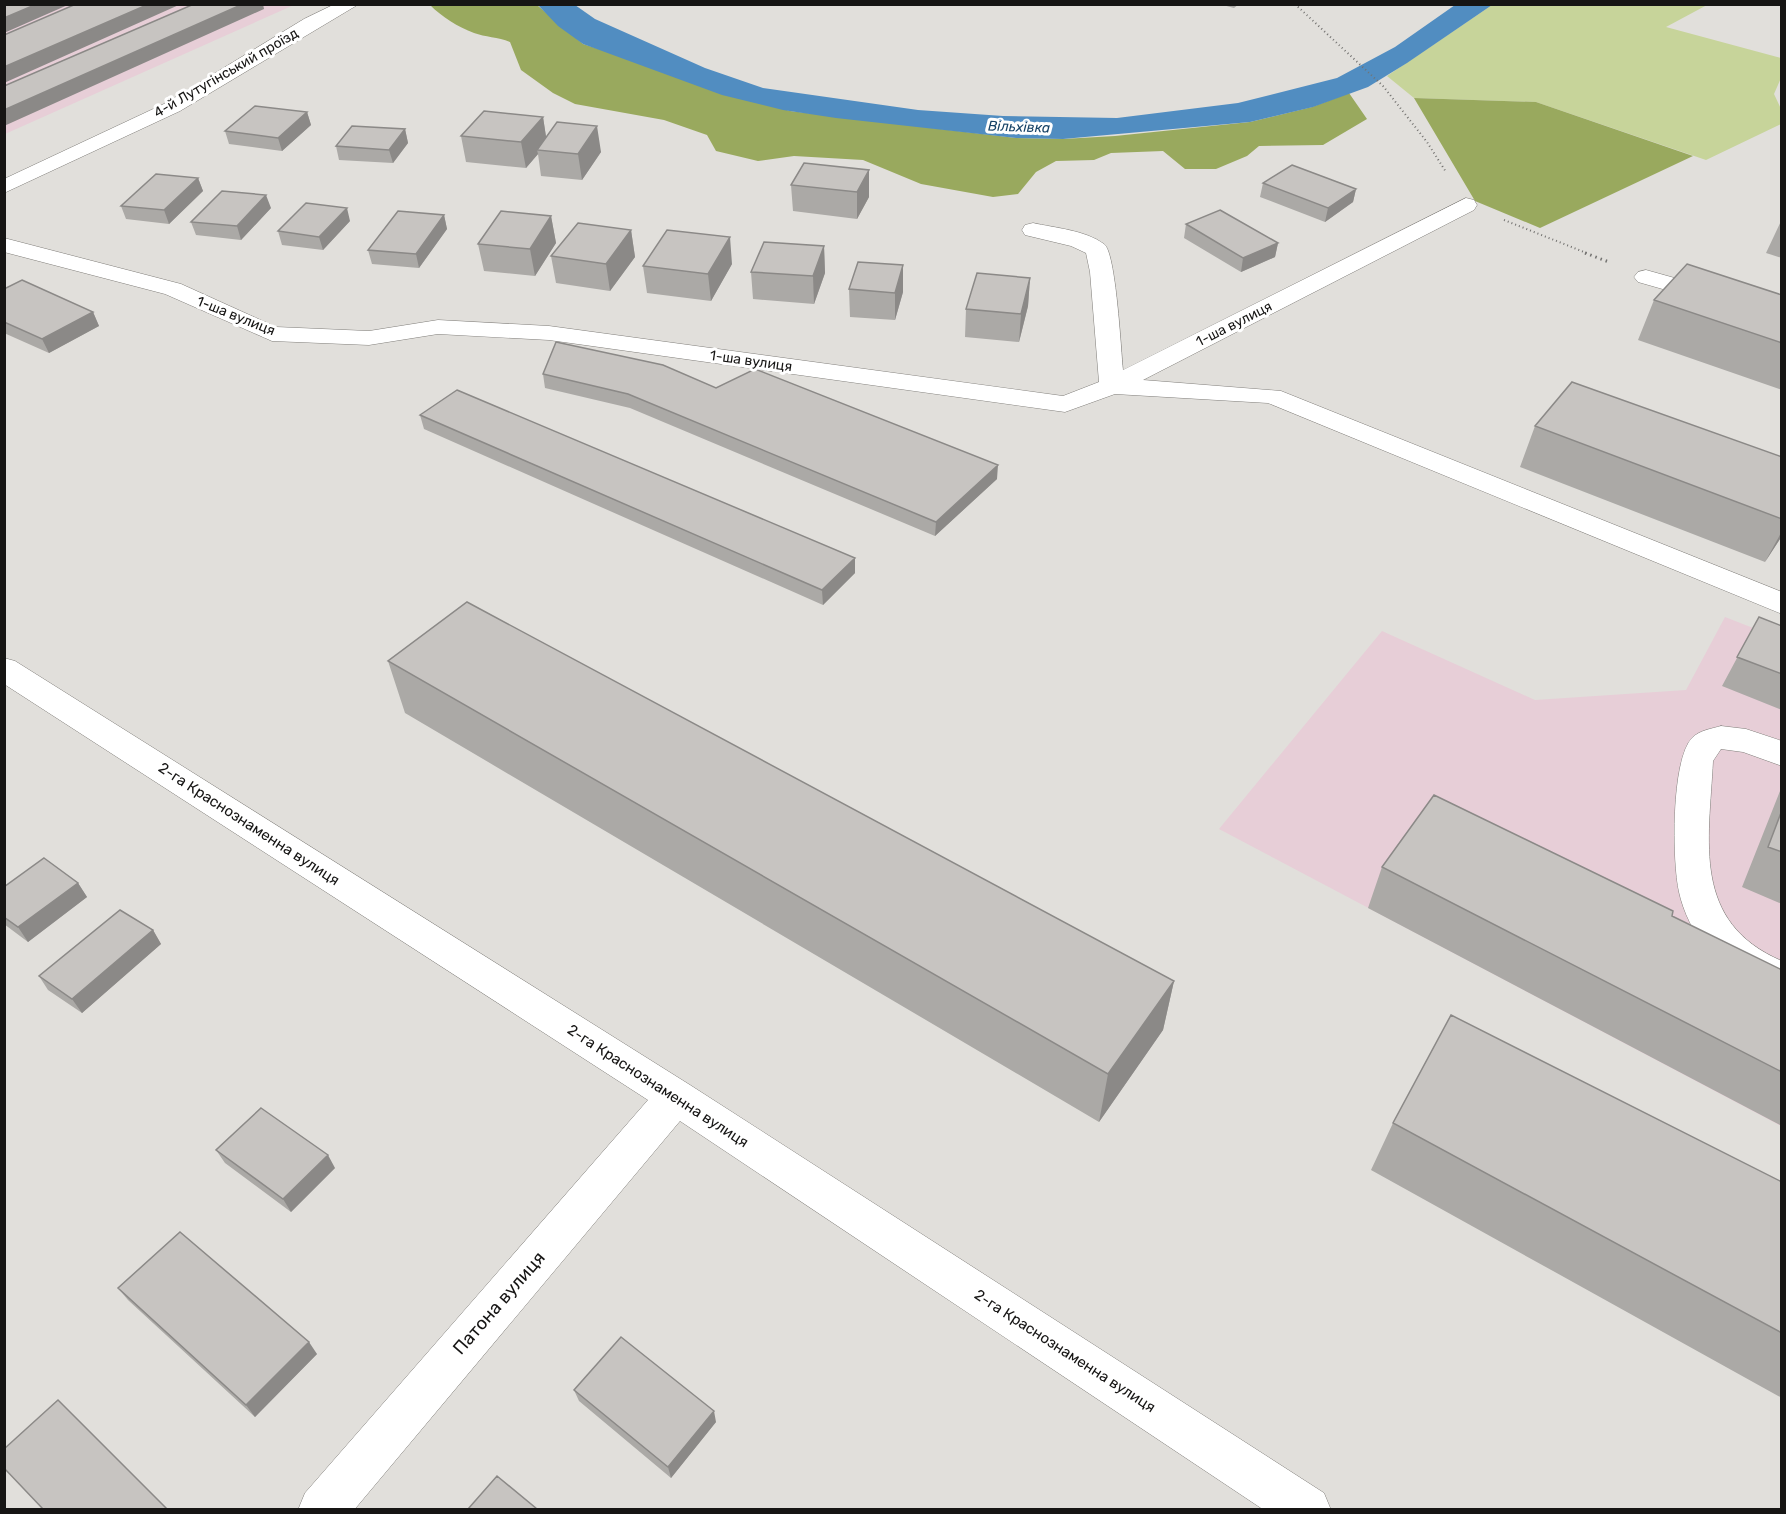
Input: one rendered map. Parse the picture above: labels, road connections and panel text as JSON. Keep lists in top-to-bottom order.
{
  "streets": {
    "street": [
      "4-й Лутугінський проїзд",
      "1-ша вулиця",
      "2-га Краснознаменна вулиця",
      "Патона вулиця"
    ]
  },
  "crossings": [
    ["2-га Краснознаменна вулиця", "Патона вулиця"]
  ],
  "water": ["Вільхівка"]
}
